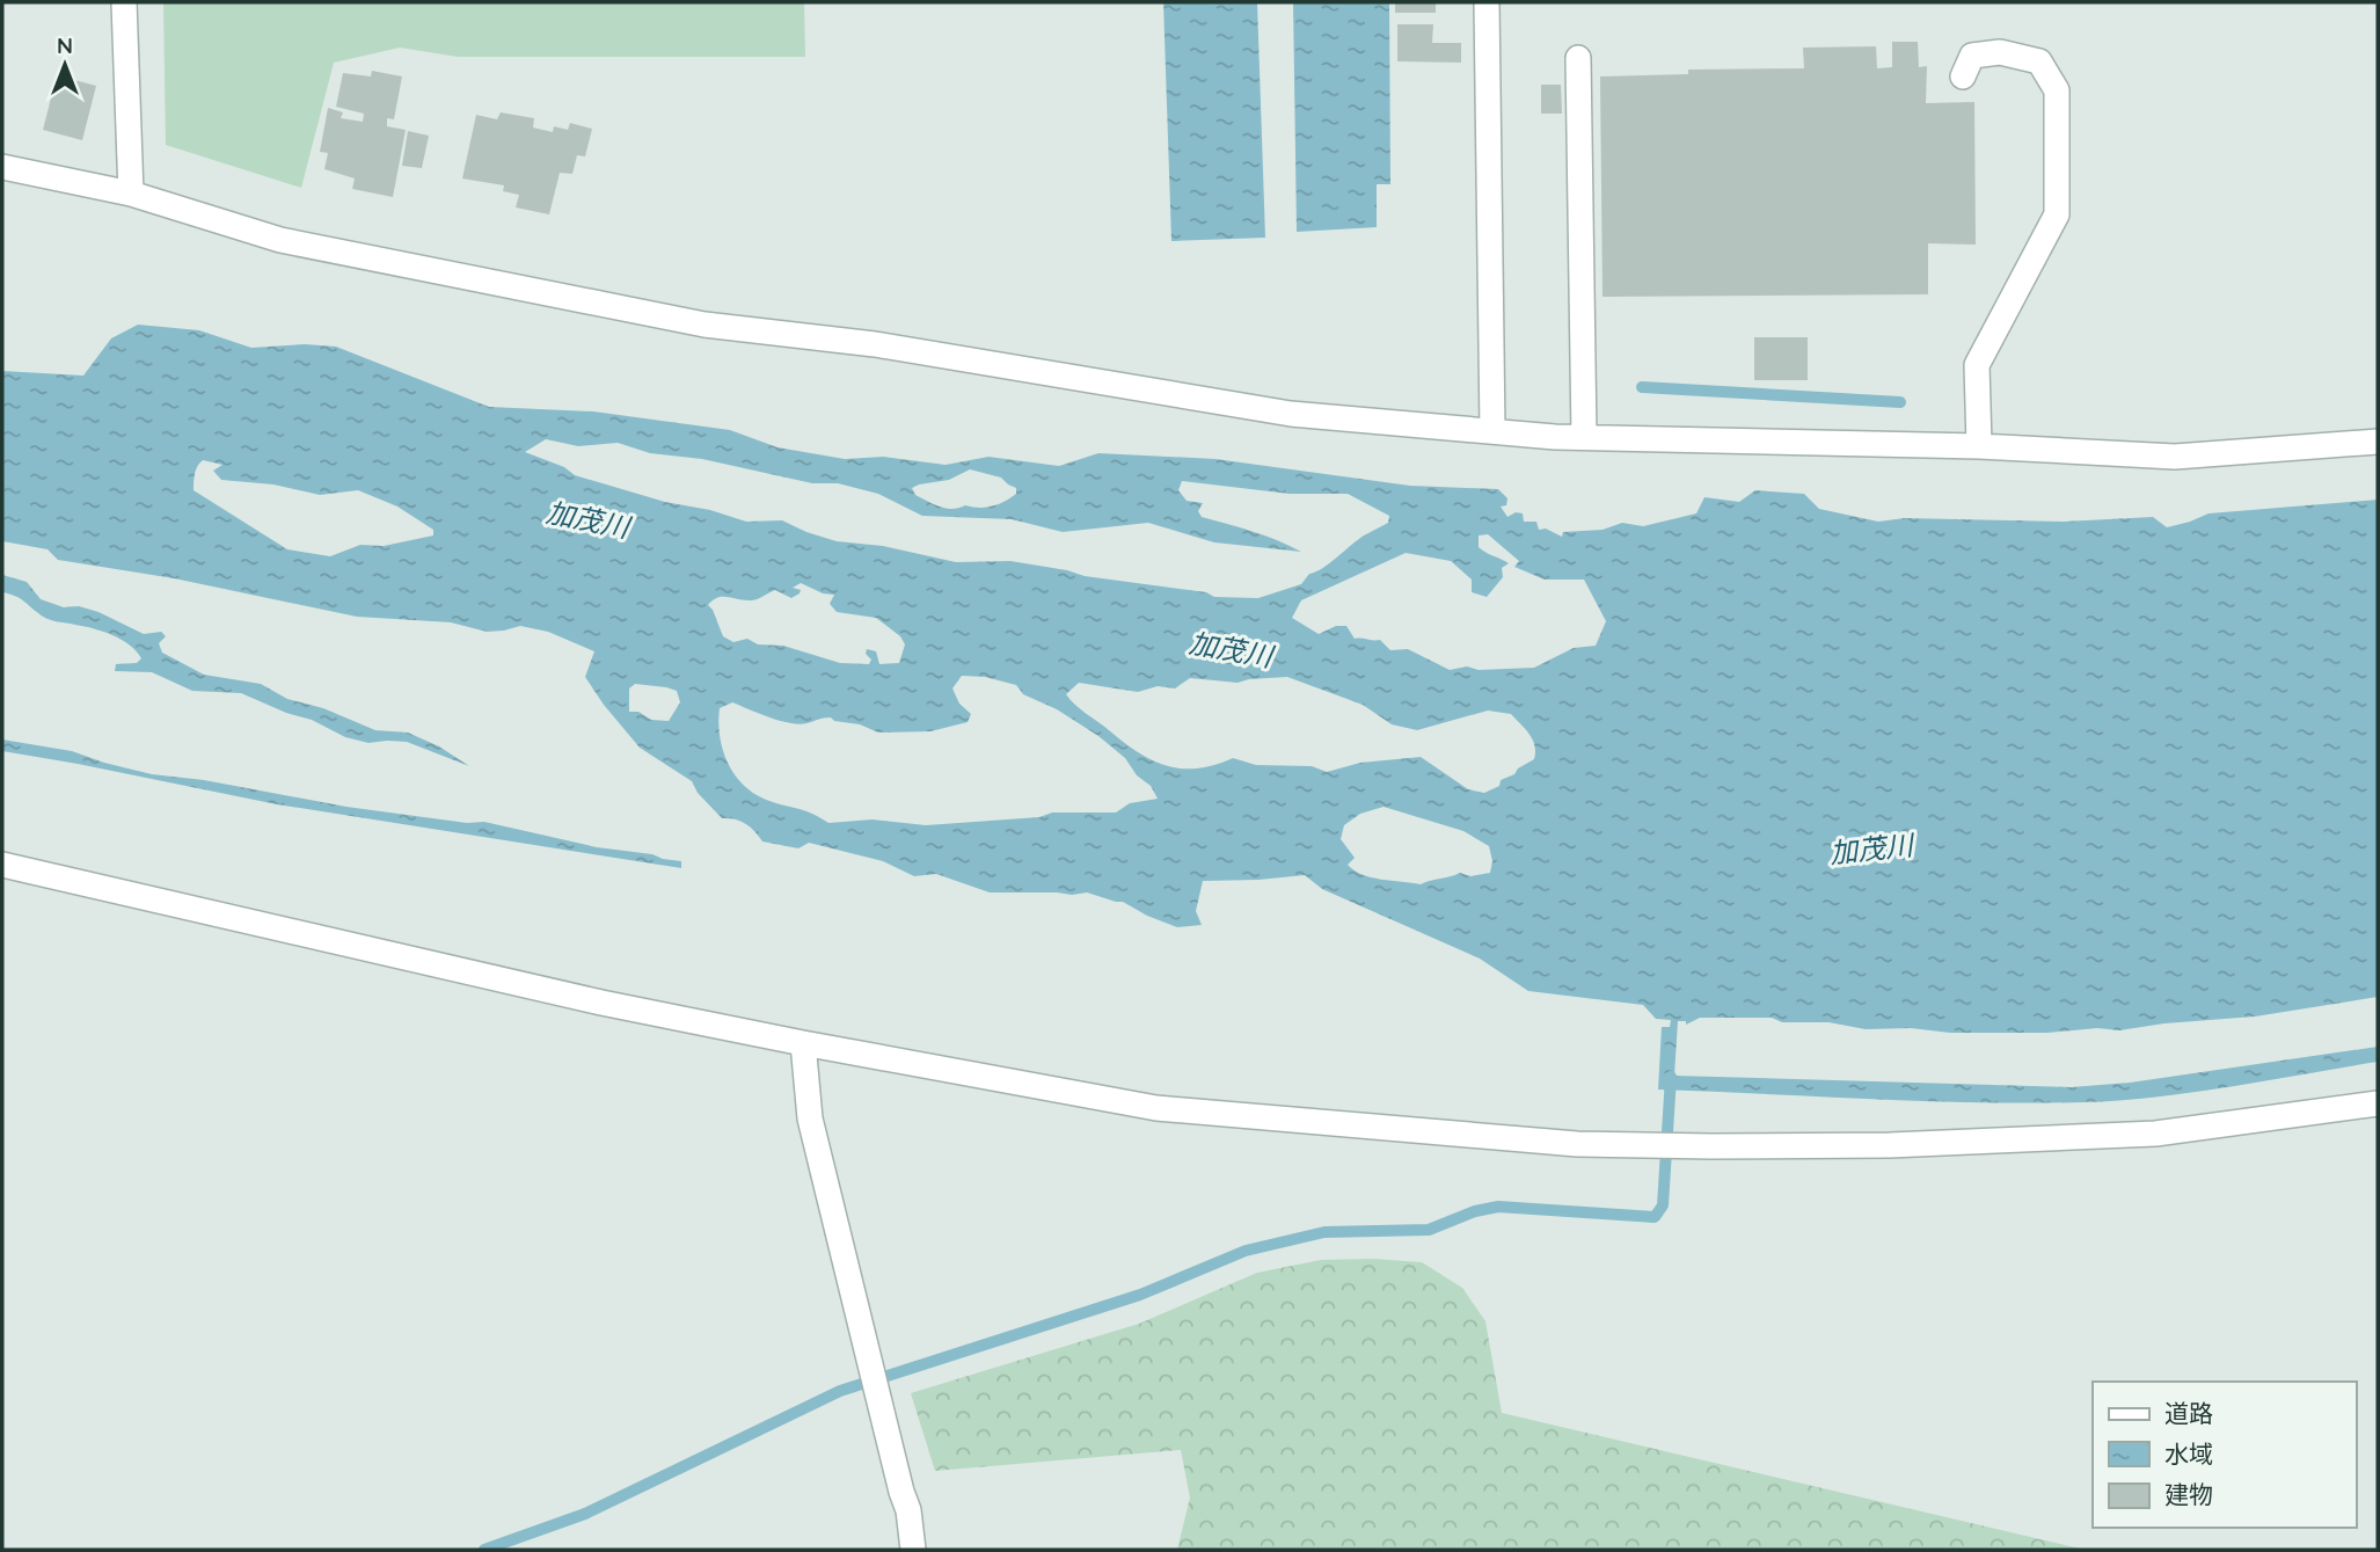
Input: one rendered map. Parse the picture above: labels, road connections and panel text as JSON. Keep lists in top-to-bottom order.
{
  "water": ["加茂川"],
  "legend": ["道路", "水域", "建物"],
  "north": "top"
}
